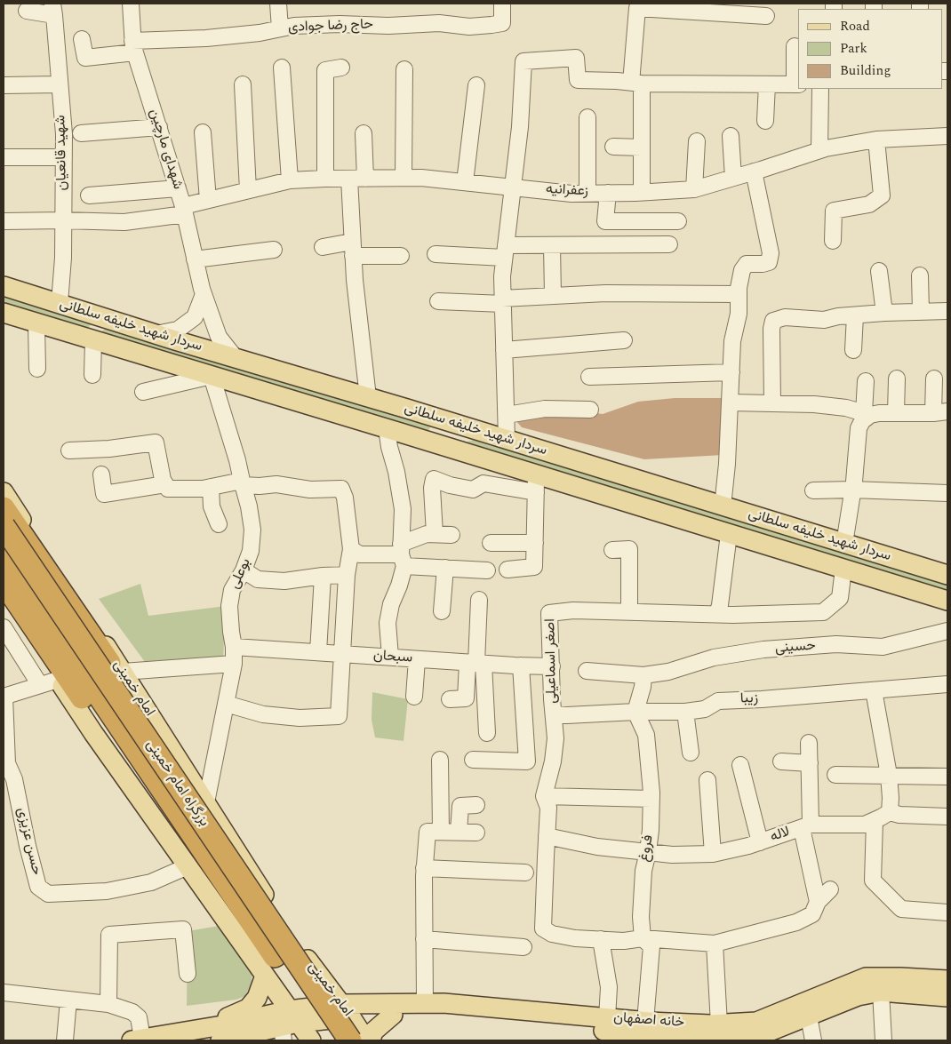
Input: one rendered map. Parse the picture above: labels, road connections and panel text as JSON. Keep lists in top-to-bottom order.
{
  "streets": {
    "highway": ["بزرگراه امام خمینی"],
    "main road": ["سردار شهید خلیفه سلطانی", "امام خمینی", "خانه اصفهان"],
    "street": [
      "حاج رضا جوادی",
      "شهدای مارچین",
      "شهید قانعیان",
      "زعفرانیه",
      "بوعلی",
      "حسینی",
      "سبحان",
      "اصغر اسماعیلی",
      "زیبا",
      "لاله",
      "حسن عزیزی",
      "فروغ"
    ]
  },
  "crossings": [
    ["حاج رضا جوادی", "شهدای مارچین"],
    ["شهدای مارچین", "زعفرانیه"],
    ["شهدای مارچین", "سردار شهید خلیفه سلطانی"],
    ["شهید قانعیان", "زعفرانیه"],
    ["شهید قانعیان", "سردار شهید خلیفه سلطانی"],
    ["سردار شهید خلیفه سلطانی", "بوعلی"],
    ["سردار شهید خلیفه سلطانی", "اصغر اسماعیلی"],
    ["بوعلی", "سبحان"],
    ["بوعلی", "امام خمینی"],
    ["سبحان", "اصغر اسماعیلی"],
    ["اصغر اسماعیلی", "زیبا"],
    ["اصغر اسماعیلی", "لاله"],
    ["اصغر اسماعیلی", "فروغ"],
    ["امام خمینی", "خانه اصفهان"],
    ["زیبا", "فروغ"],
    ["لاله", "فروغ"],
    ["فروغ", "خانه اصفهان"]
  ],
  "legend": ["Road", "Park", "Building"]
}
